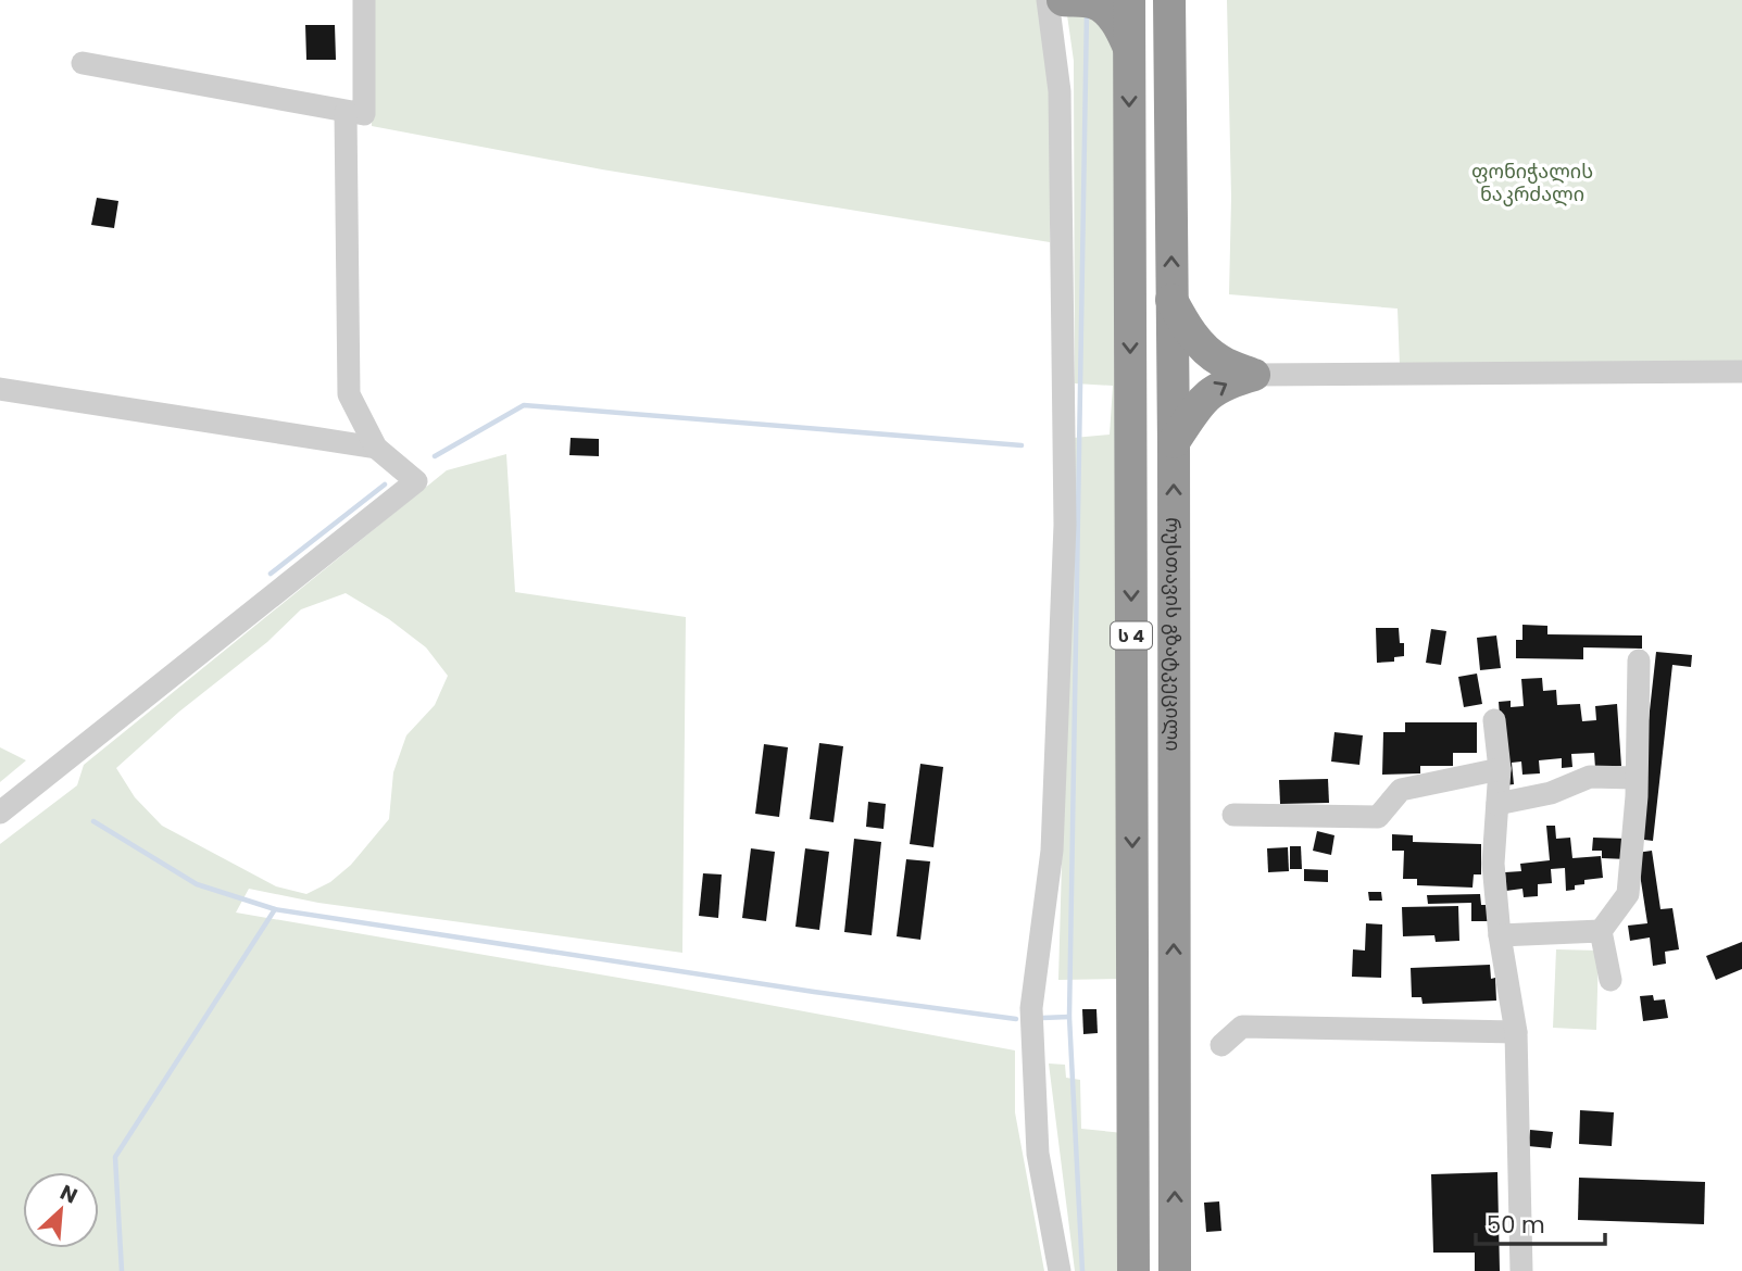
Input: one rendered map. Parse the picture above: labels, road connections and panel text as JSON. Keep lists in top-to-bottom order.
{
  "streets": {
    "highway": ["ს 4", "რუსთავის გზატკეცილი"]
  },
  "parks": ["ფონიჭალის ნაკრძალი"],
  "scale_bar": "50 m",
  "north": "top right"
}
